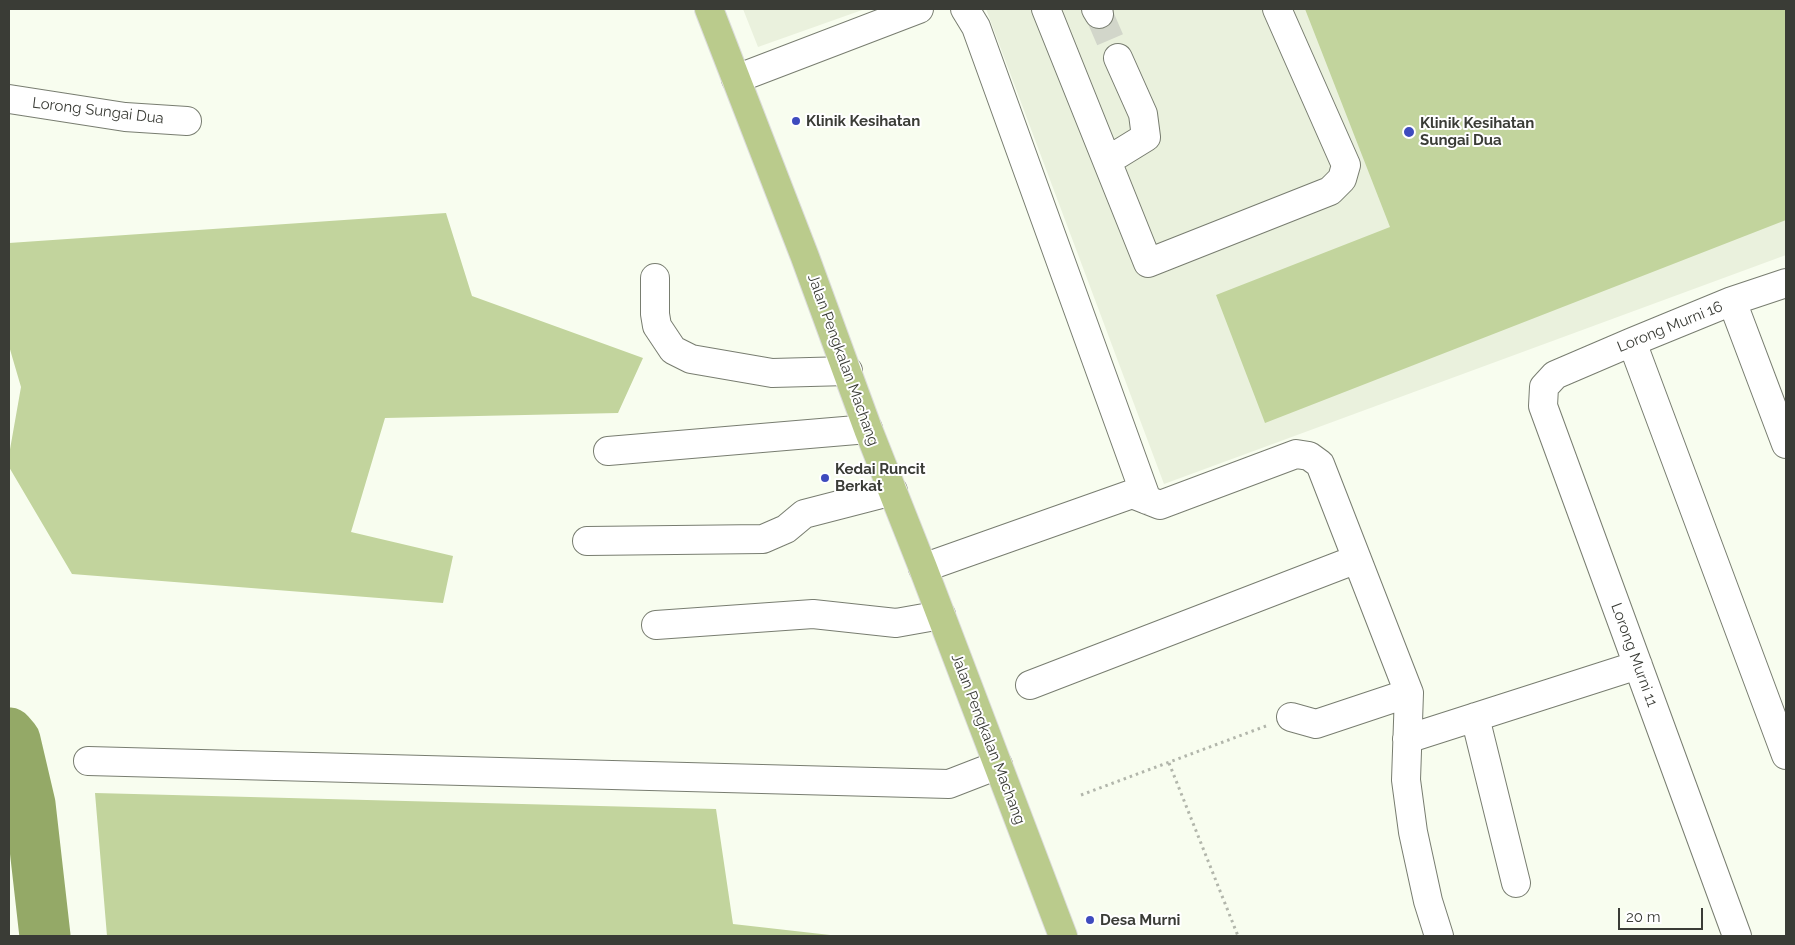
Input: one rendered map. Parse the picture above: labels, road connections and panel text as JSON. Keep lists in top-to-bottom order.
{
  "streets": {
    "main road": ["Jalan Pengkalan Machang"],
    "street": ["Lorong Sungai Dua", "Lorong Murni 16", "Lorong Murni 11"]
  },
  "crossings": [
    ["Lorong Murni 16", "Lorong Murni 11"]
  ],
  "places": [
    "Klinik Kesihatan",
    "Klinik Kesihatan Sungai Dua",
    "Kedai Runcit Berkat",
    "Desa Murni"
  ],
  "scale_bar": "20 m"
}
